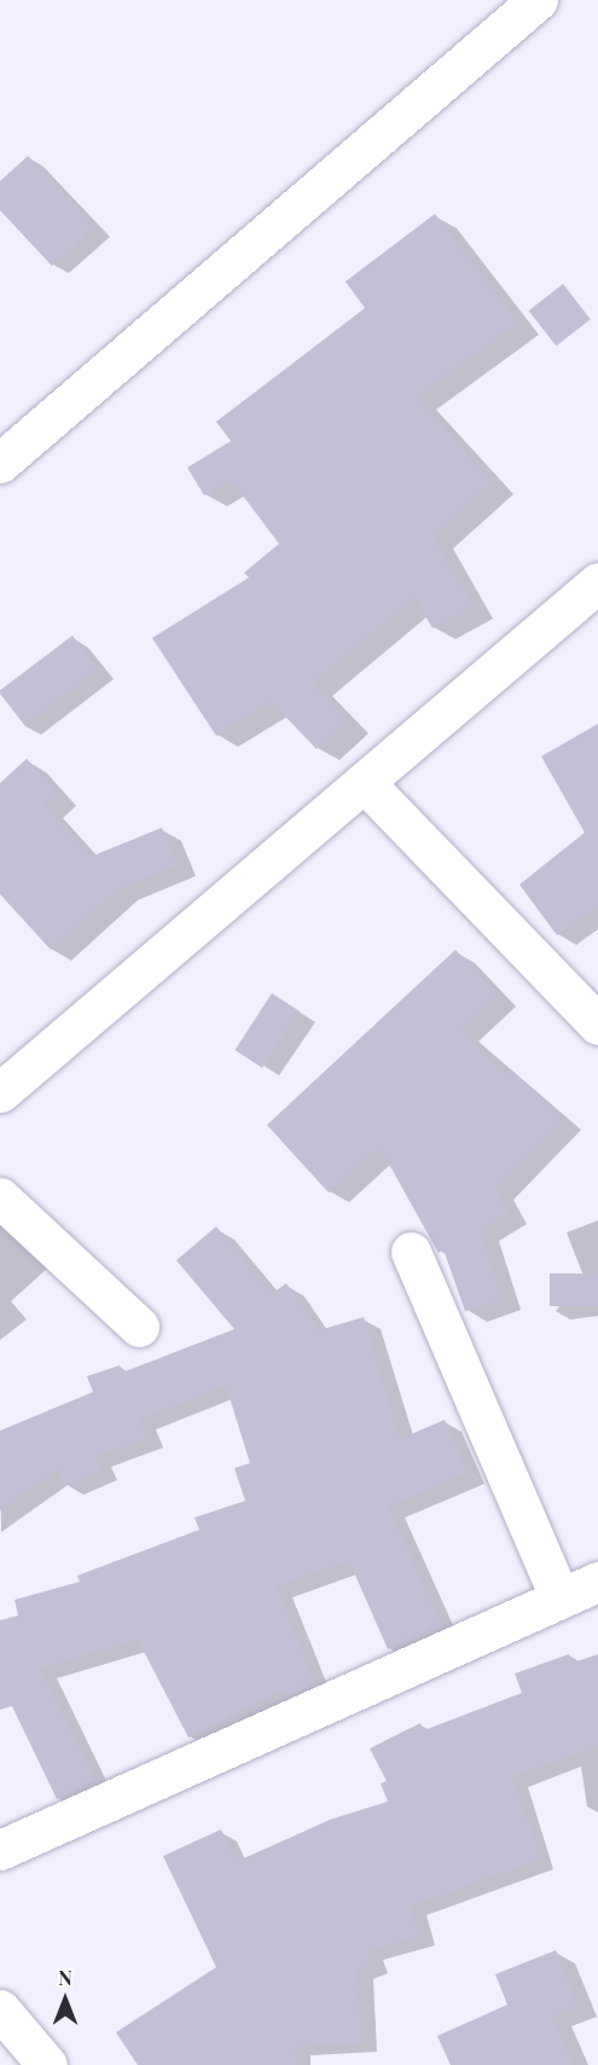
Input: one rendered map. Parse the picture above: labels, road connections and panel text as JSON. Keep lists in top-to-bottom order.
{
  "north": "top"
}
